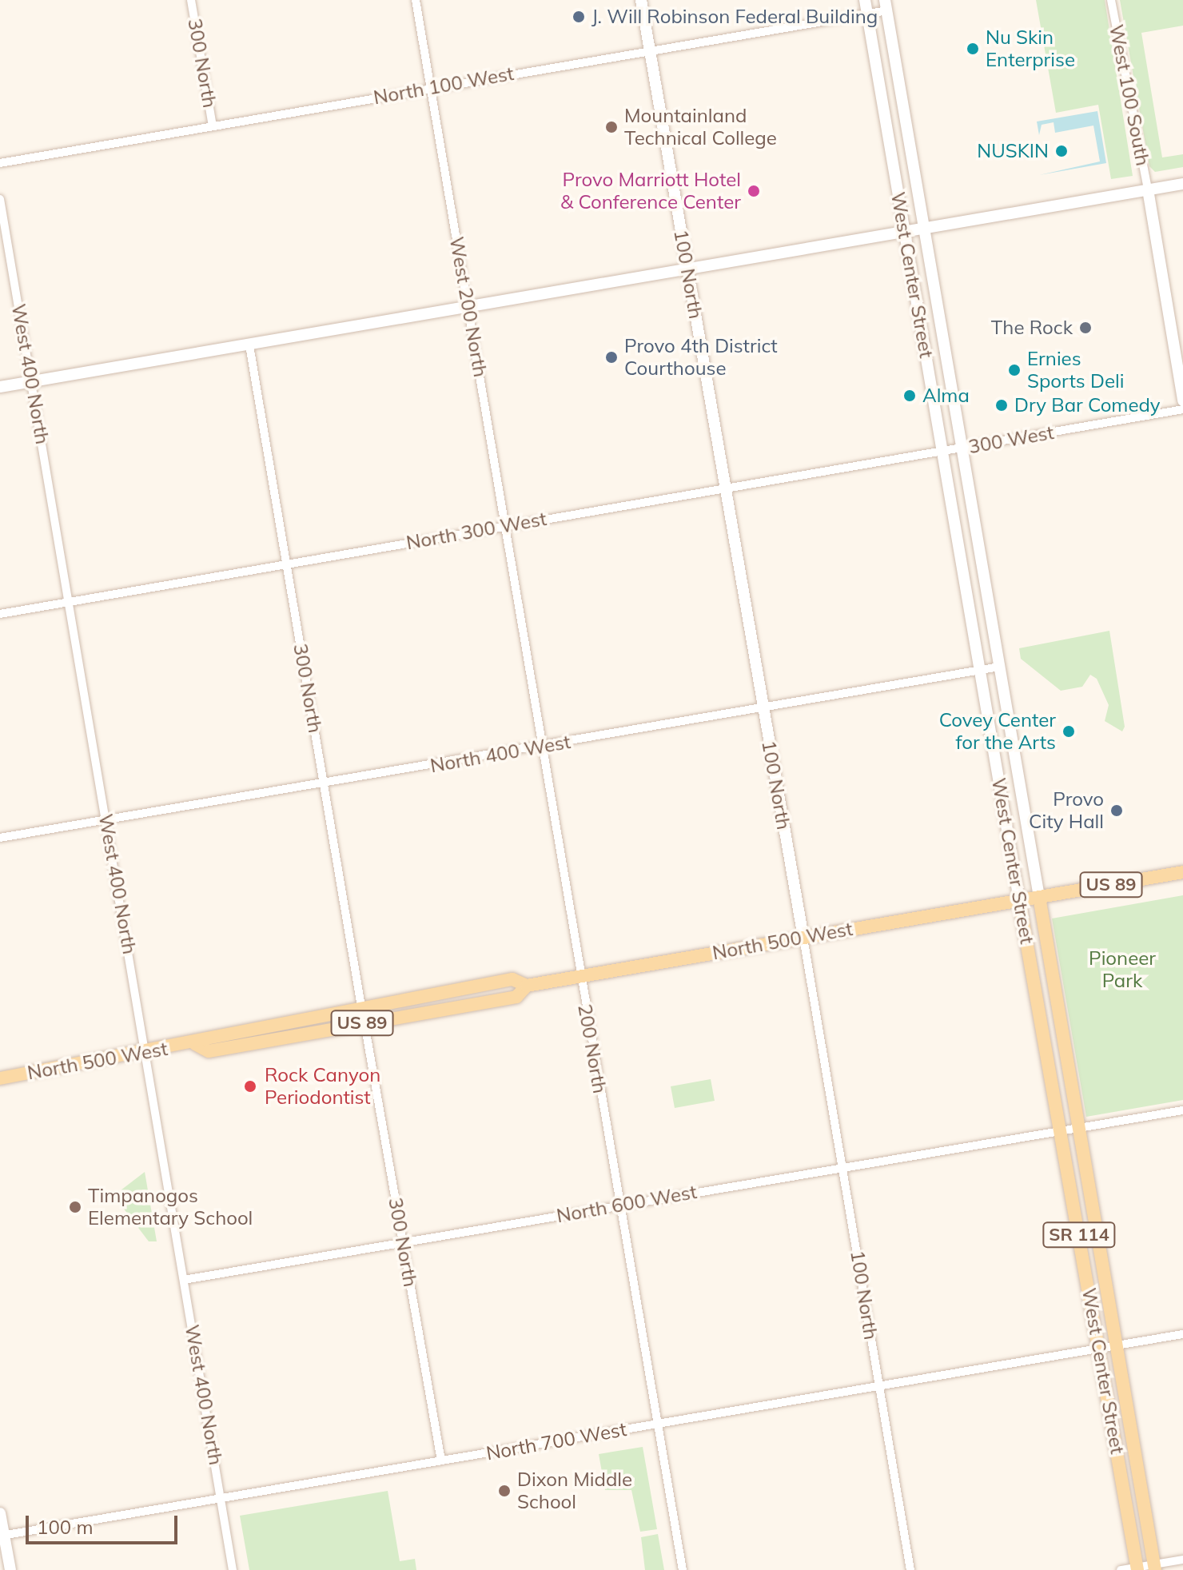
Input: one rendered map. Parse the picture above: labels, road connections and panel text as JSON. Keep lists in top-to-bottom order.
{
  "streets": {
    "main road": [
      "100 North",
      "West Center Street",
      "US 89",
      "North 500 West",
      "SR 114"
    ],
    "street": [
      "300 North",
      "North 100 West",
      "West 100 South",
      "West 200 North",
      "West 400 North",
      "300 West",
      "North 300 West",
      "North 400 West",
      "200 North",
      "North 600 West",
      "North 700 West"
    ]
  },
  "crossings": [
    ["300 North", "North 100 West"],
    ["300 North", "North 300 West"],
    ["300 North", "North 400 West"],
    ["300 North", "North 500 West"],
    ["300 North", "North 600 West"],
    ["300 North", "North 700 West"],
    ["North 100 West", "100 North"],
    ["North 100 West", "West Center Street"],
    ["North 100 West", "West 200 North"],
    ["100 North", "North 300 West"],
    ["100 North", "North 400 West"],
    ["100 North", "North 500 West"],
    ["100 North", "North 600 West"],
    ["100 North", "North 700 West"],
    ["West Center Street", "300 West"],
    ["West Center Street", "North 300 West"],
    ["West Center Street", "North 400 West"],
    ["West Center Street", "US 89"],
    ["West Center Street", "North 500 West"],
    ["West Center Street", "North 600 West"],
    ["West Center Street", "North 700 West"],
    ["West 200 North", "North 300 West"],
    ["West 200 North", "200 North"],
    ["West 400 North", "North 300 West"],
    ["West 400 North", "North 400 West"],
    ["West 400 North", "North 500 West"],
    ["West 400 North", "North 600 West"],
    ["West 400 North", "North 700 West"],
    ["300 West", "North 300 West"],
    ["North 300 West", "200 North"],
    ["North 400 West", "200 North"],
    ["US 89", "North 500 West"],
    ["North 500 West", "200 North"],
    ["200 North", "North 600 West"],
    ["200 North", "North 700 West"]
  ],
  "parks": ["Pioneer Park"],
  "places": [
    "J. Will Robinson Federal Building",
    "Nu Skin Enterprise",
    "Mountainland Technical College",
    "NUSKIN",
    "Provo Marriott Hotel & Conference Center",
    "The Rock",
    "Provo 4th District Courthouse",
    "Ernies Sports Deli",
    "Alma",
    "Dry Bar Comedy",
    "Covey Center for the Arts",
    "Provo City Hall",
    "Rock Canyon Periodontist",
    "Timpanogos Elementary School",
    "Dixon Middle School"
  ],
  "scale_bar": "100 m"
}
